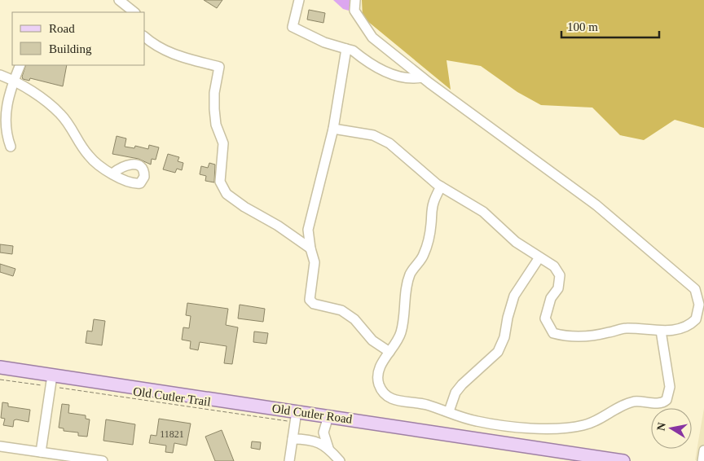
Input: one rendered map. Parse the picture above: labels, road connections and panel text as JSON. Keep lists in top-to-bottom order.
{
  "streets": {
    "main road": ["Old Cutler Road"],
    "path": ["Old Cutler Trail"]
  },
  "crossings": [
    ["Old Cutler Trail", "Old Cutler Road"]
  ],
  "house_numbers": ["11821"],
  "legend": ["Road", "Building"],
  "scale_bar": "100 m",
  "north": "left"
}
